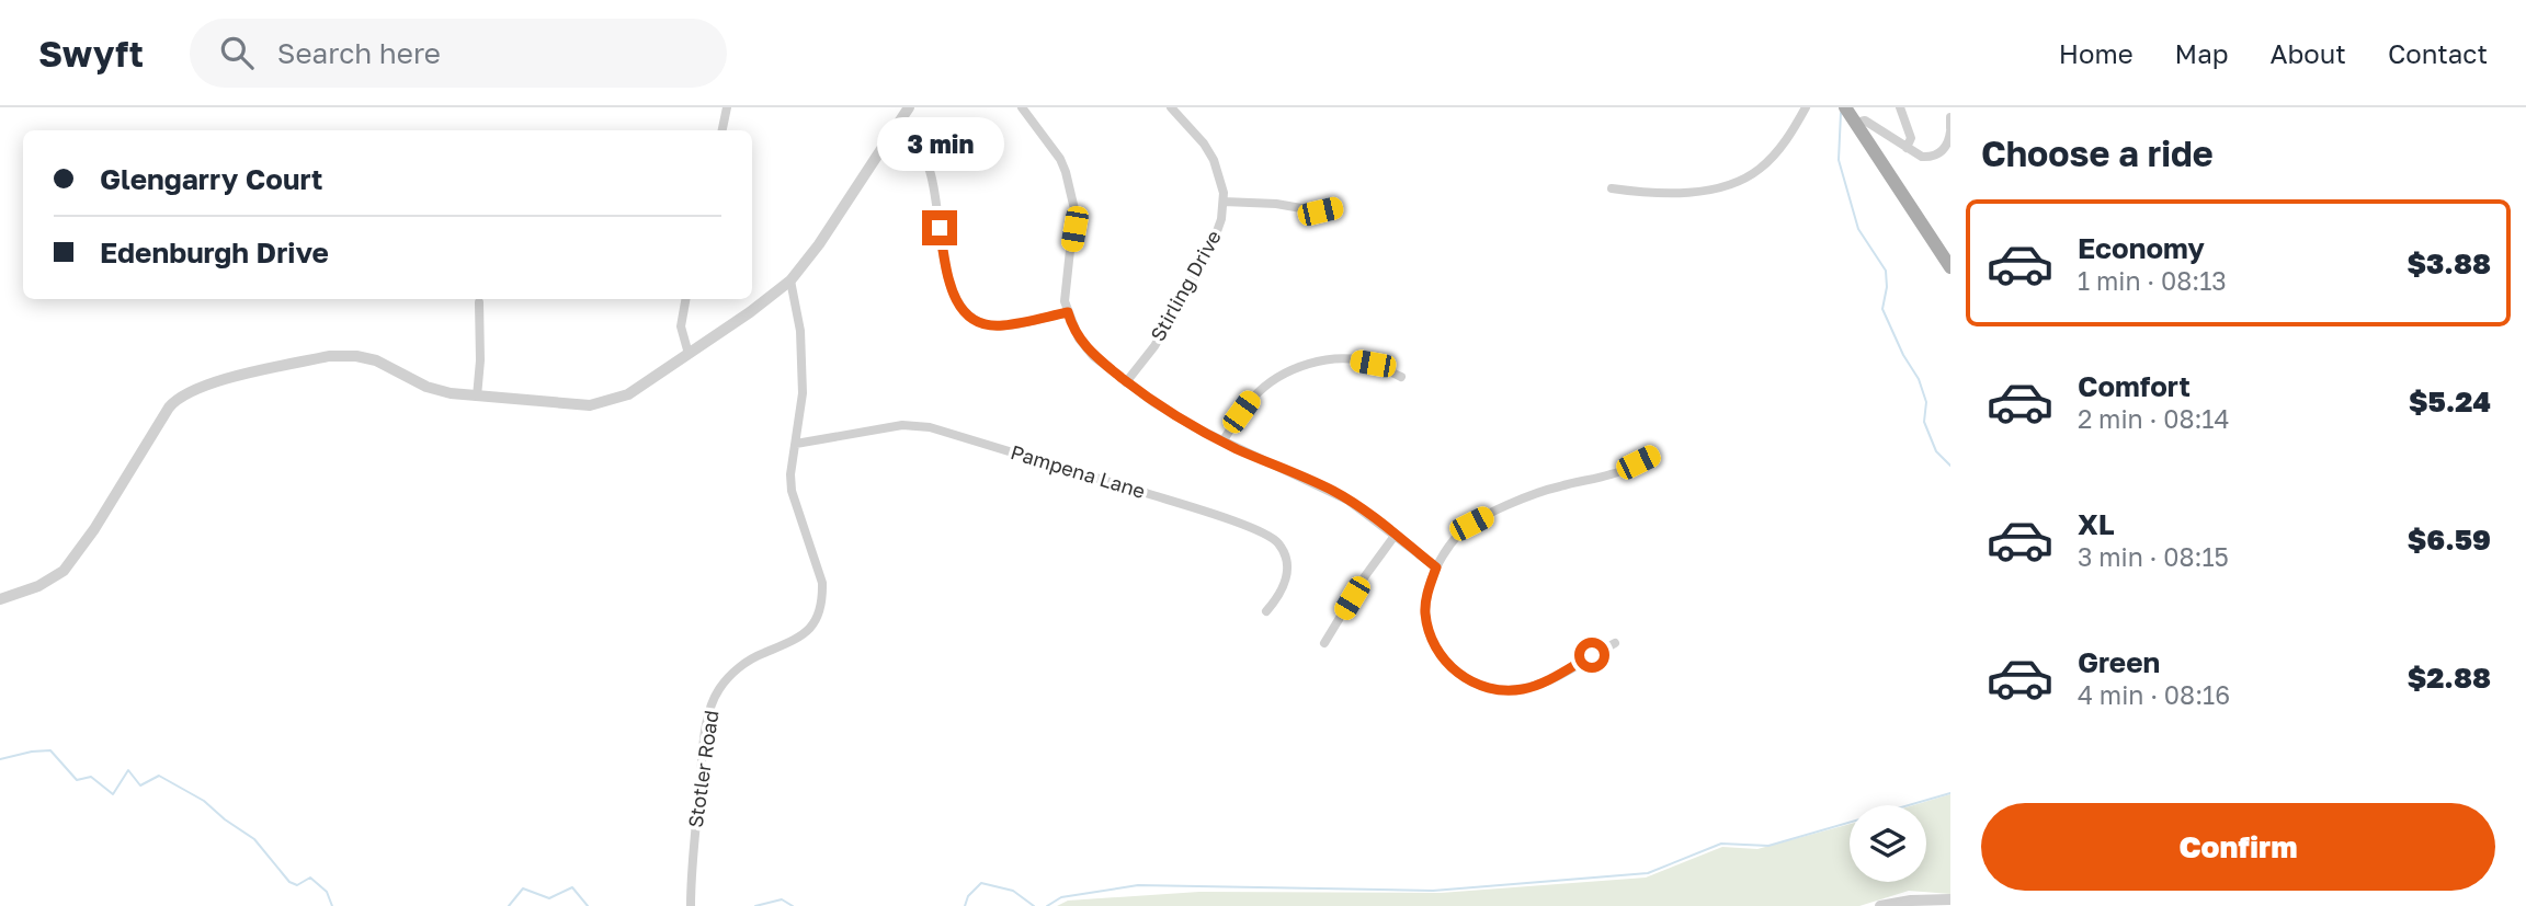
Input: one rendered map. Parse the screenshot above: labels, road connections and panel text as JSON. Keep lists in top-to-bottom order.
{
  "streets": {
    "street": ["Stirling Drive", "Pampena Lane", "Stotler Road"]
  },
  "crossings": [
    ["Pampena Lane", "Stotler Road"]
  ],
  "page": {
    "header": "Swyft",
    "search": "Search here",
    "nav": [
      "Home",
      "Map",
      "About",
      "Contact"
    ],
    "heading": "Choose a ride",
    "bubble": "3 min",
    "banner": ["Glengarry Court", "Edenburgh Drive"],
    "list": [
      {
        "name": "Economy",
        "note": "1 min · 08:13",
        "value": "$3.88"
      },
      {
        "name": "Comfort",
        "note": "2 min · 08:14",
        "value": "$5.24"
      },
      {
        "name": "XL",
        "note": "3 min · 08:15",
        "value": "$6.59"
      },
      {
        "name": "Green",
        "note": "4 min · 08:16",
        "value": "$2.88"
      }
    ],
    "buttons": "Confirm"
  }
}
